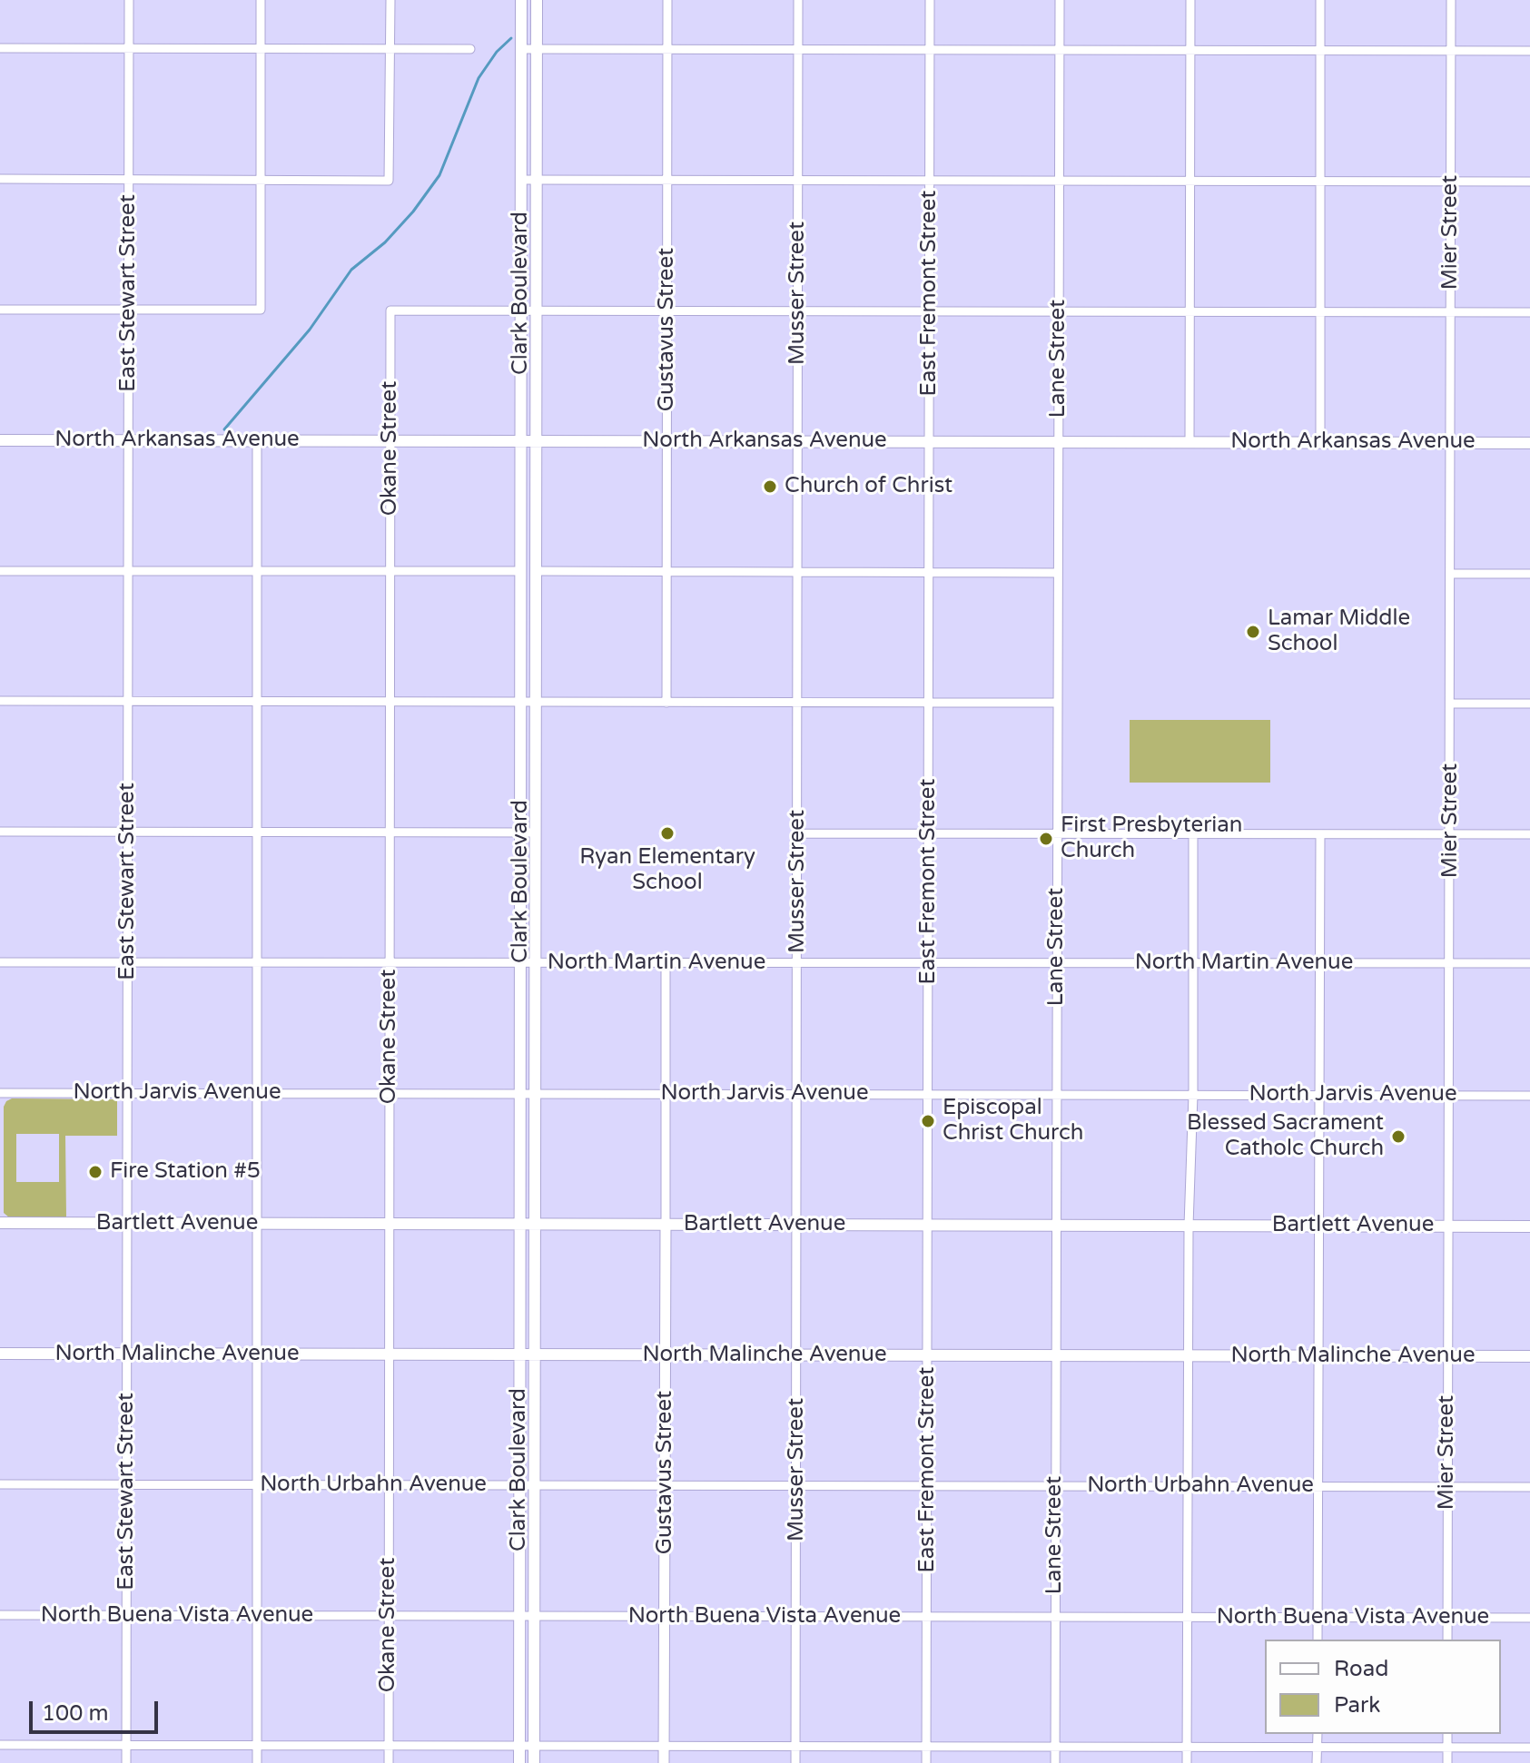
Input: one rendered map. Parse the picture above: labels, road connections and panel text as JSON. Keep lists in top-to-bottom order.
{
  "streets": {
    "main road": [
      "Clark Boulevard",
      "North Arkansas Avenue",
      "Bartlett Avenue",
      "North Malinche Avenue"
    ],
    "street": [
      "Mier Street",
      "East Stewart Street",
      "Musser Street",
      "East Fremont Street",
      "Gustavus Street",
      "Lane Street",
      "Okane Street",
      "North Martin Avenue",
      "North Jarvis Avenue",
      "North Urbahn Avenue",
      "North Buena Vista Avenue"
    ]
  },
  "crossings": [
    ["Mier Street", "North Arkansas Avenue"],
    ["Mier Street", "North Martin Avenue"],
    ["Mier Street", "North Jarvis Avenue"],
    ["Mier Street", "Bartlett Avenue"],
    ["Mier Street", "North Malinche Avenue"],
    ["Mier Street", "North Urbahn Avenue"],
    ["Mier Street", "North Buena Vista Avenue"],
    ["East Stewart Street", "North Arkansas Avenue"],
    ["East Stewart Street", "North Martin Avenue"],
    ["East Stewart Street", "North Jarvis Avenue"],
    ["East Stewart Street", "Bartlett Avenue"],
    ["East Stewart Street", "North Malinche Avenue"],
    ["East Stewart Street", "North Urbahn Avenue"],
    ["East Stewart Street", "North Buena Vista Avenue"],
    ["Clark Boulevard", "North Arkansas Avenue"],
    ["Clark Boulevard", "Okane Street"],
    ["Clark Boulevard", "North Martin Avenue"],
    ["Clark Boulevard", "North Jarvis Avenue"],
    ["Clark Boulevard", "Bartlett Avenue"],
    ["Clark Boulevard", "North Malinche Avenue"],
    ["Clark Boulevard", "North Urbahn Avenue"],
    ["Clark Boulevard", "North Buena Vista Avenue"],
    ["Musser Street", "North Arkansas Avenue"],
    ["Musser Street", "North Martin Avenue"],
    ["Musser Street", "North Jarvis Avenue"],
    ["Musser Street", "Bartlett Avenue"],
    ["Musser Street", "North Malinche Avenue"],
    ["Musser Street", "North Urbahn Avenue"],
    ["Musser Street", "North Buena Vista Avenue"],
    ["East Fremont Street", "North Arkansas Avenue"],
    ["East Fremont Street", "North Martin Avenue"],
    ["East Fremont Street", "North Jarvis Avenue"],
    ["East Fremont Street", "Bartlett Avenue"],
    ["East Fremont Street", "North Malinche Avenue"],
    ["East Fremont Street", "North Urbahn Avenue"],
    ["East Fremont Street", "North Buena Vista Avenue"],
    ["Gustavus Street", "North Arkansas Avenue"],
    ["Gustavus Street", "North Martin Avenue"],
    ["Gustavus Street", "North Jarvis Avenue"],
    ["Gustavus Street", "Bartlett Avenue"],
    ["Gustavus Street", "North Malinche Avenue"],
    ["Gustavus Street", "North Urbahn Avenue"],
    ["Gustavus Street", "North Buena Vista Avenue"],
    ["Lane Street", "North Arkansas Avenue"],
    ["Lane Street", "North Martin Avenue"],
    ["Lane Street", "North Jarvis Avenue"],
    ["Lane Street", "Bartlett Avenue"],
    ["Lane Street", "North Malinche Avenue"],
    ["Lane Street", "North Urbahn Avenue"],
    ["Lane Street", "North Buena Vista Avenue"],
    ["North Arkansas Avenue", "Okane Street"],
    ["Okane Street", "North Martin Avenue"],
    ["Okane Street", "North Jarvis Avenue"],
    ["Okane Street", "Bartlett Avenue"],
    ["Okane Street", "North Malinche Avenue"],
    ["Okane Street", "North Urbahn Avenue"],
    ["Okane Street", "North Buena Vista Avenue"]
  ],
  "places": [
    "Church of Christ",
    "Lamar Middle School",
    "Ryan Elementary School",
    "First Presbyterian Church",
    "Episcopal Christ Church",
    "Blessed Sacrament Catholc Church",
    "Fire Station #5"
  ],
  "legend": ["Road", "Park"],
  "scale_bar": "100 m"
}
